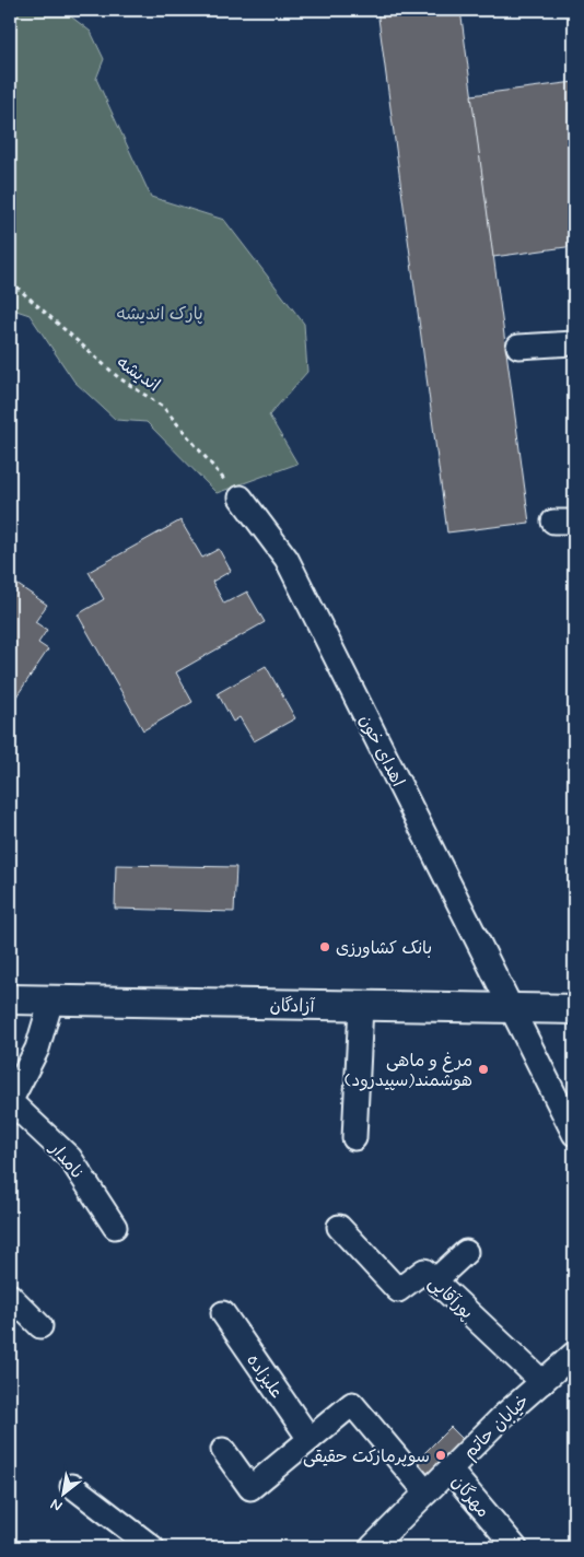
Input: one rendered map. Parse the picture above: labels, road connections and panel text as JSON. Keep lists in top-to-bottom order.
{
  "streets": {
    "main road": ["آزادگان"],
    "street": [
      "اهدای خون",
      "نامدار",
      "پورآقایی",
      "علیزاده",
      "خیابان حاتم",
      "مهرگان"
    ],
    "path": ["اندیشه"]
  },
  "crossings": [
    ["اندیشه", "اهدای خون"],
    ["اهدای خون", "آزادگان"],
    ["پورآقایی", "خیابان حاتم"],
    ["خیابان حاتم", "مهرگان"]
  ],
  "parks": ["پارک اندیشه"],
  "places": ["بانک کشاورزی", "مرغ و ماهی هوشمند(سپیدرود)", "سوپرمارکت حقیقی"],
  "north": "bottom left"
}
